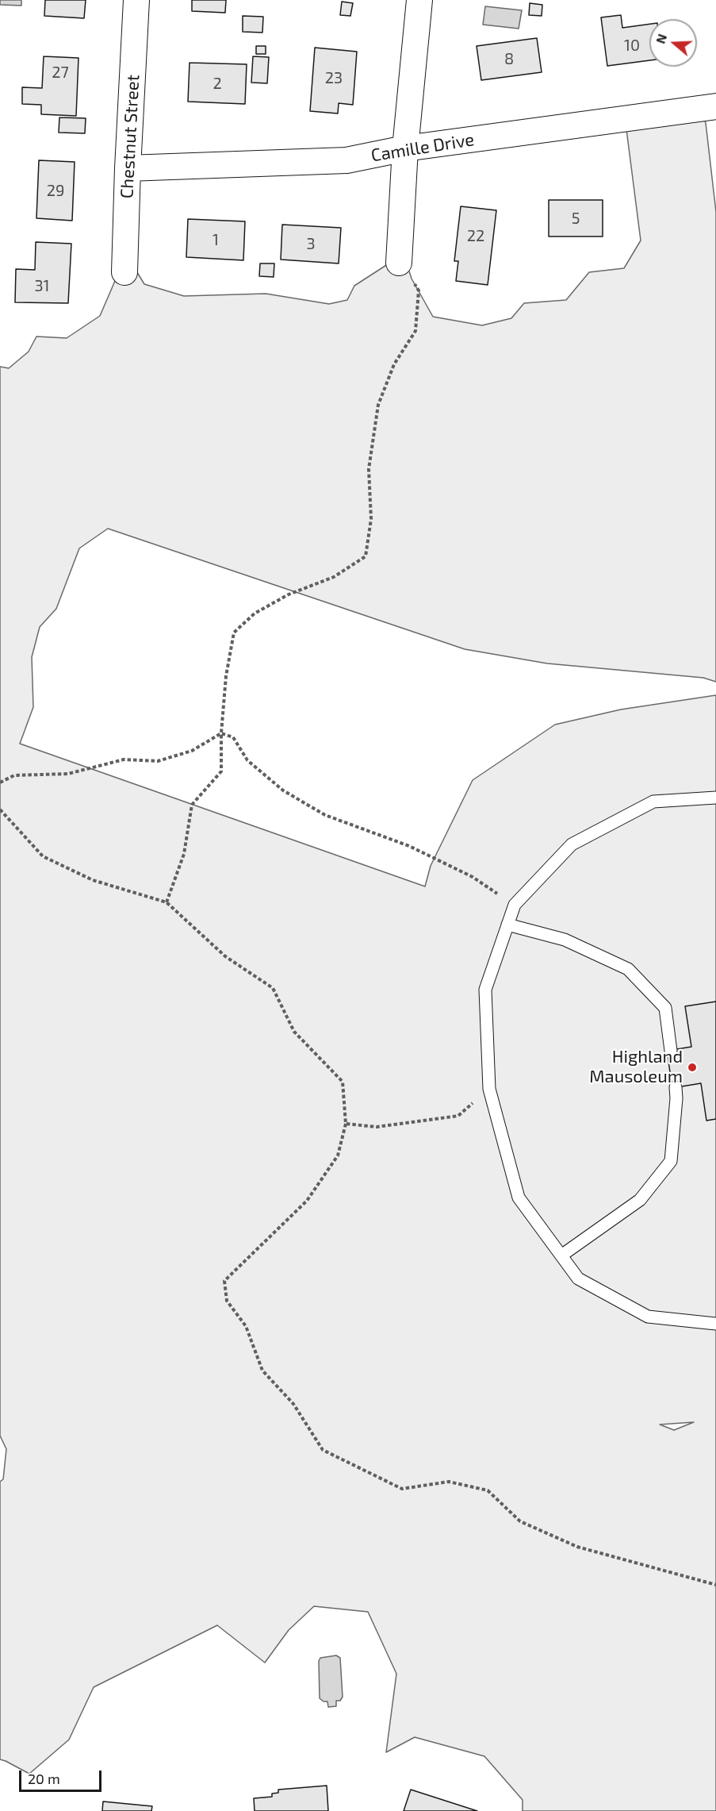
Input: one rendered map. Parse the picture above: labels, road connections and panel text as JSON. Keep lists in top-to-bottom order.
{
  "streets": {
    "street": ["Chestnut Street", "Camille Drive"]
  },
  "crossings": [
    ["Chestnut Street", "Camille Drive"]
  ],
  "places": ["Highland Mausoleum"],
  "house_numbers": [
    "10",
    "8",
    "27",
    "23",
    "2",
    "29",
    "5",
    "22",
    "1",
    "3",
    "31"
  ],
  "scale_bar": "20 m",
  "north": "left"
}
